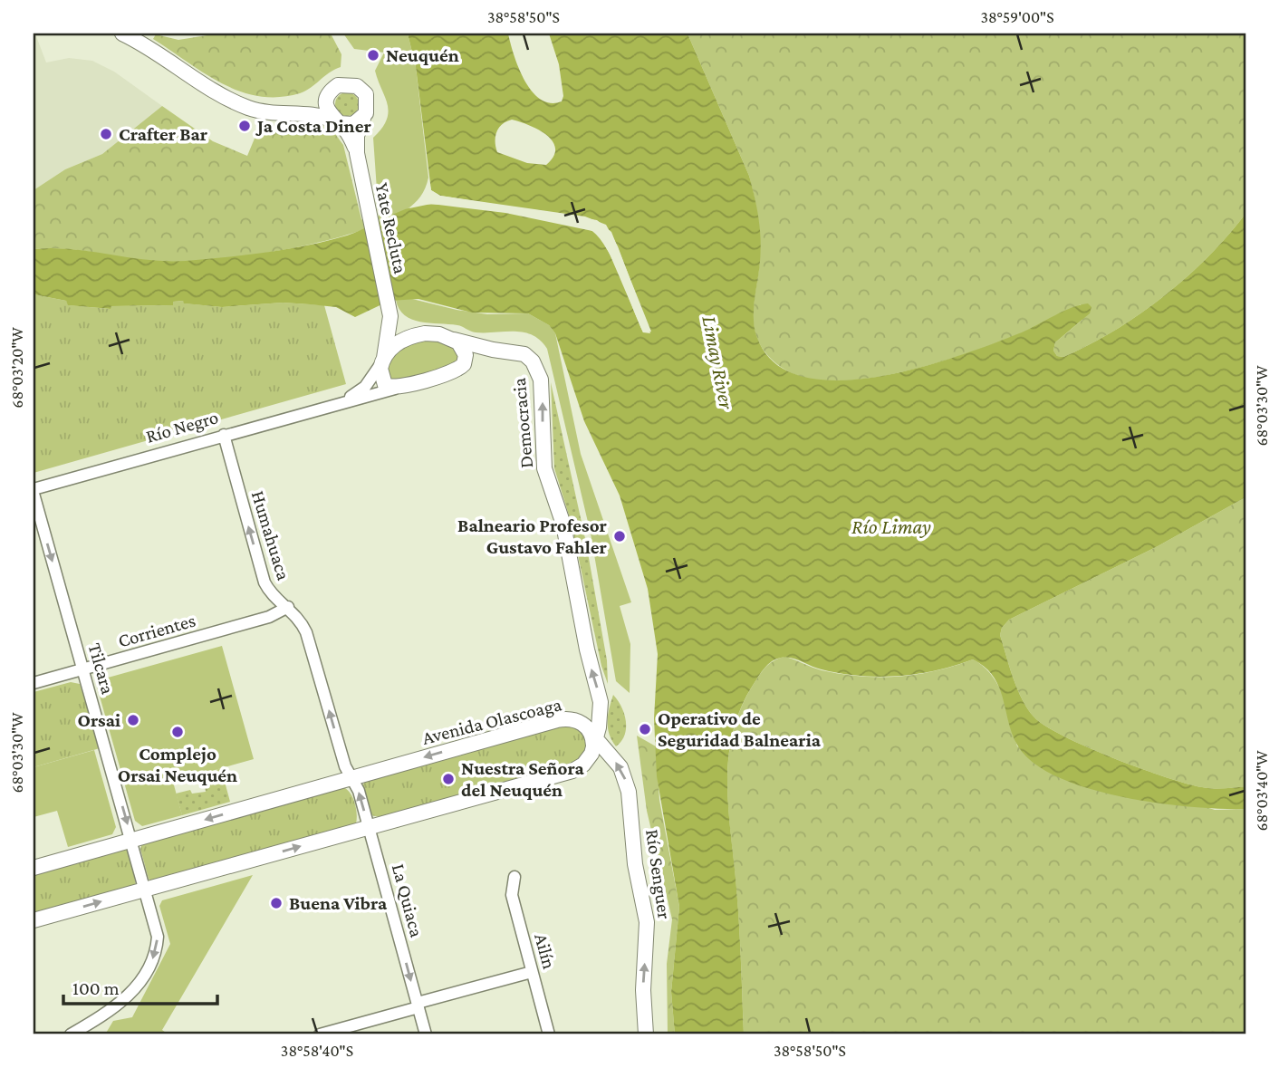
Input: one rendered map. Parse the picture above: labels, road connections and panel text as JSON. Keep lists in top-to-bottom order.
{
  "streets": {
    "main road": [
      "Yate Recluta",
      "Democracia",
      "Río Negro",
      "Avenida Olascoaga",
      "Río Senguer"
    ],
    "street": [
      "Humahuaca",
      "Corrientes",
      "Tilcara",
      "La Quiaca",
      "Ailín"
    ]
  },
  "crossings": [
    ["Yate Recluta", "Río Negro"],
    ["Democracia", "Río Negro"],
    ["Democracia", "Avenida Olascoaga"],
    ["Democracia", "Río Senguer"],
    ["Río Negro", "Humahuaca"],
    ["Río Negro", "Tilcara"],
    ["Humahuaca", "Corrientes"],
    ["Humahuaca", "Avenida Olascoaga"],
    ["Humahuaca", "La Quiaca"],
    ["Corrientes", "Tilcara"],
    ["Tilcara", "Avenida Olascoaga"],
    ["Avenida Olascoaga", "Río Senguer"],
    ["Avenida Olascoaga", "La Quiaca"]
  ],
  "one_way": [
    "Democracia",
    "Humahuaca",
    "Tilcara",
    "Río Senguer"
  ],
  "water": ["Limay River", "Río Limay"],
  "places": [
    "Neuquén",
    "Ja Costa Diner",
    "Crafter Bar",
    "Balneario Profesor Gustavo Fahler",
    "Orsai",
    "Operativo de Seguridad Balnearia",
    "Complejo Orsai Neuquén",
    "Nuestra Señora del Neuquén",
    "Buena Vibra"
  ],
  "scale_bar": "100 m",
  "coordinates": [
    "38°58'50\"S",
    "38°59'00\"S",
    "68°03'20\"W",
    "68°03'30\"W",
    "68°03'40\"W",
    "38°58'40\"S"
  ]
}
